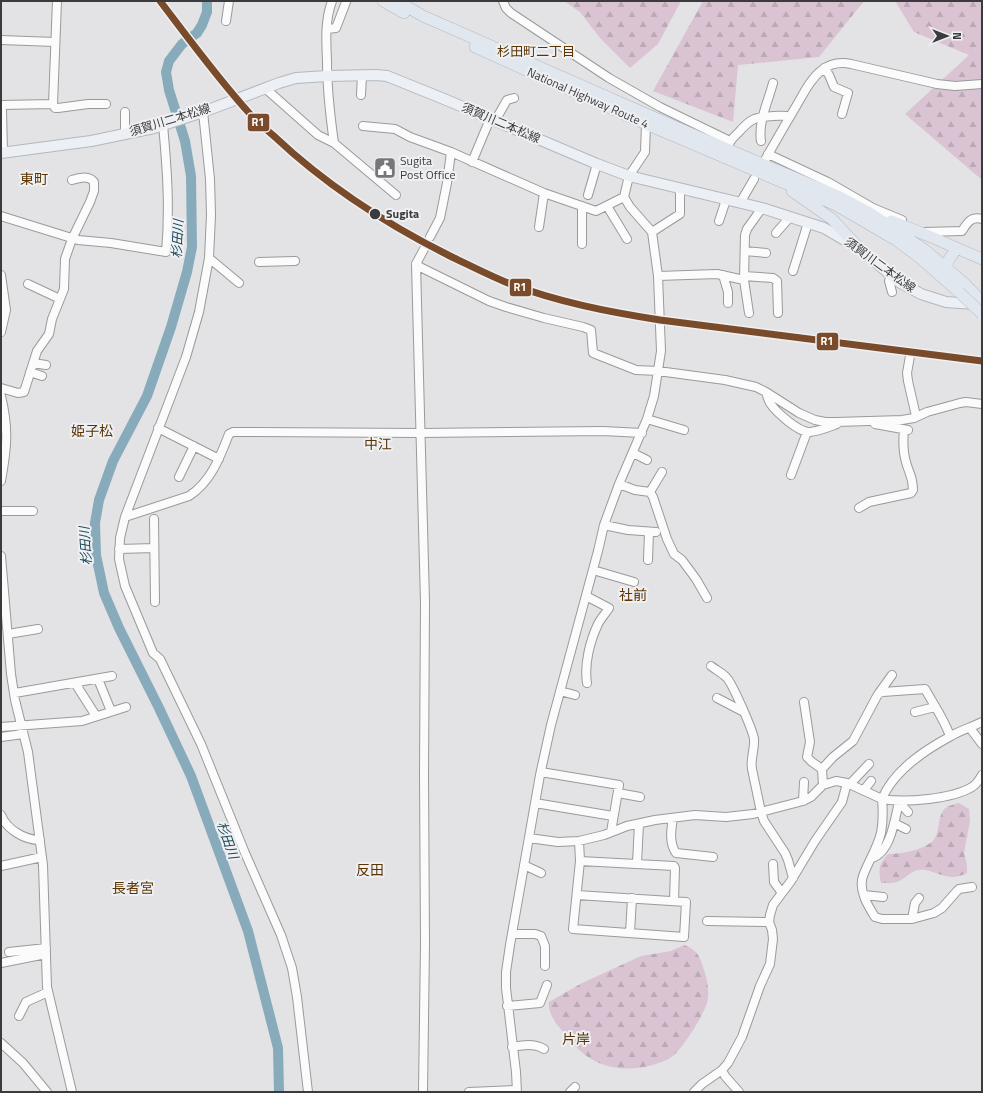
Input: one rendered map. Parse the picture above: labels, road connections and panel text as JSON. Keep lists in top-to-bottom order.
{
  "streets": {
    "highway": ["National Highway Route 4"],
    "main road": ["須賀川二本松線"]
  },
  "districts": [
    "杉田町二丁目",
    "東町",
    "姫子松",
    "中江",
    "社前",
    "反田",
    "長者宮",
    "片岸"
  ],
  "water": ["杉田川"],
  "places": {
    "public building": ["Sugita Post Office"],
    "other": ["Sugita"]
  },
  "lines": ["transit line R1"],
  "north": "right"
}
